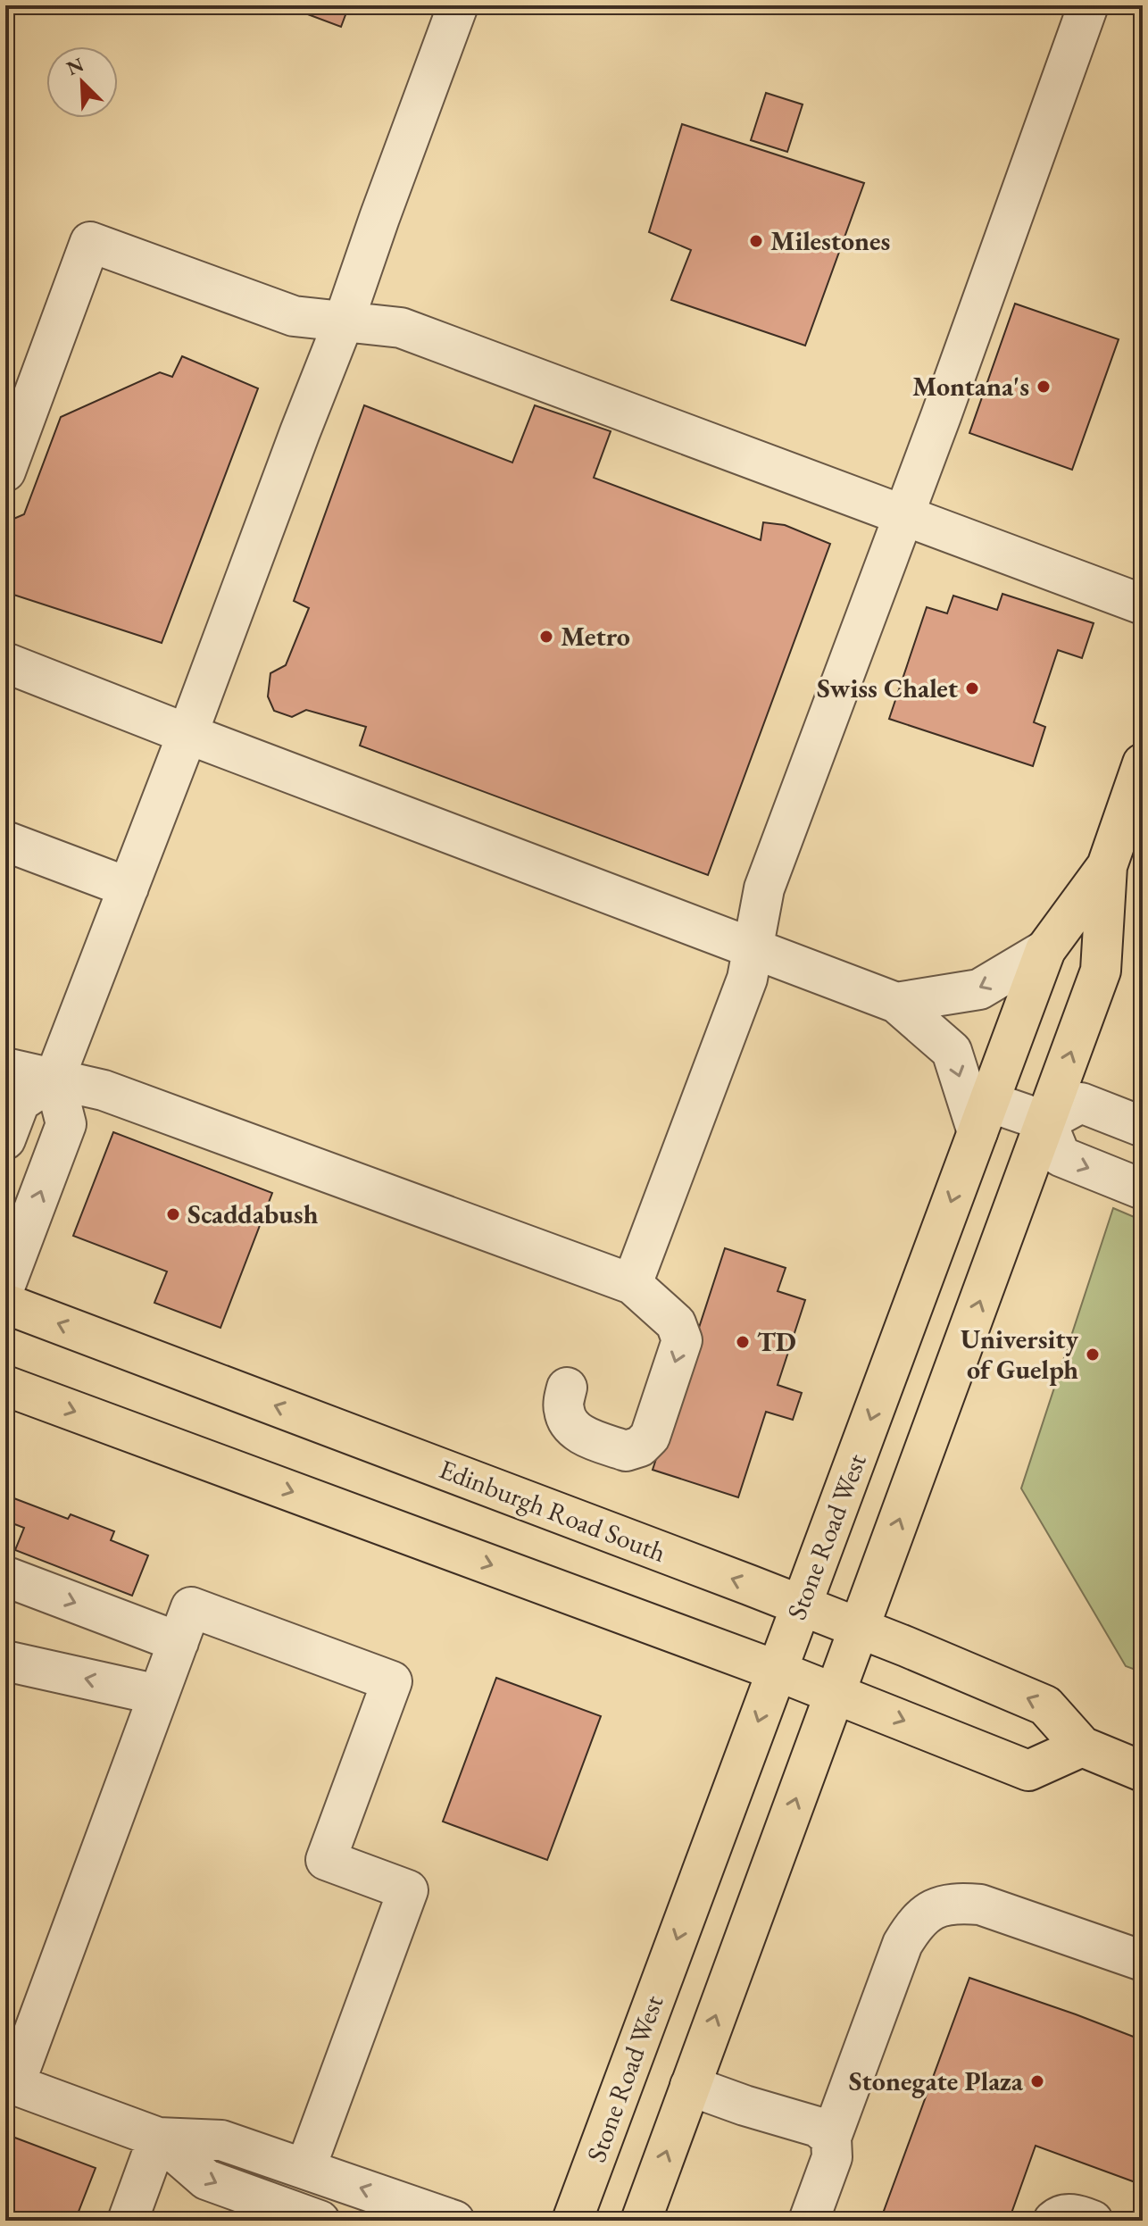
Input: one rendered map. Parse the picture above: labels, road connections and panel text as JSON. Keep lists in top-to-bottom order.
{
  "streets": {
    "main road": ["Edinburgh Road South", "Stone Road West"]
  },
  "crossings": [
    ["Edinburgh Road South", "Stone Road West"]
  ],
  "places": [
    "Milestones",
    "Montana's",
    "Metro",
    "Swiss Chalet",
    "Scaddabush",
    "TD",
    "University of Guelph",
    "Stonegate Plaza"
  ],
  "north": "top left"
}
